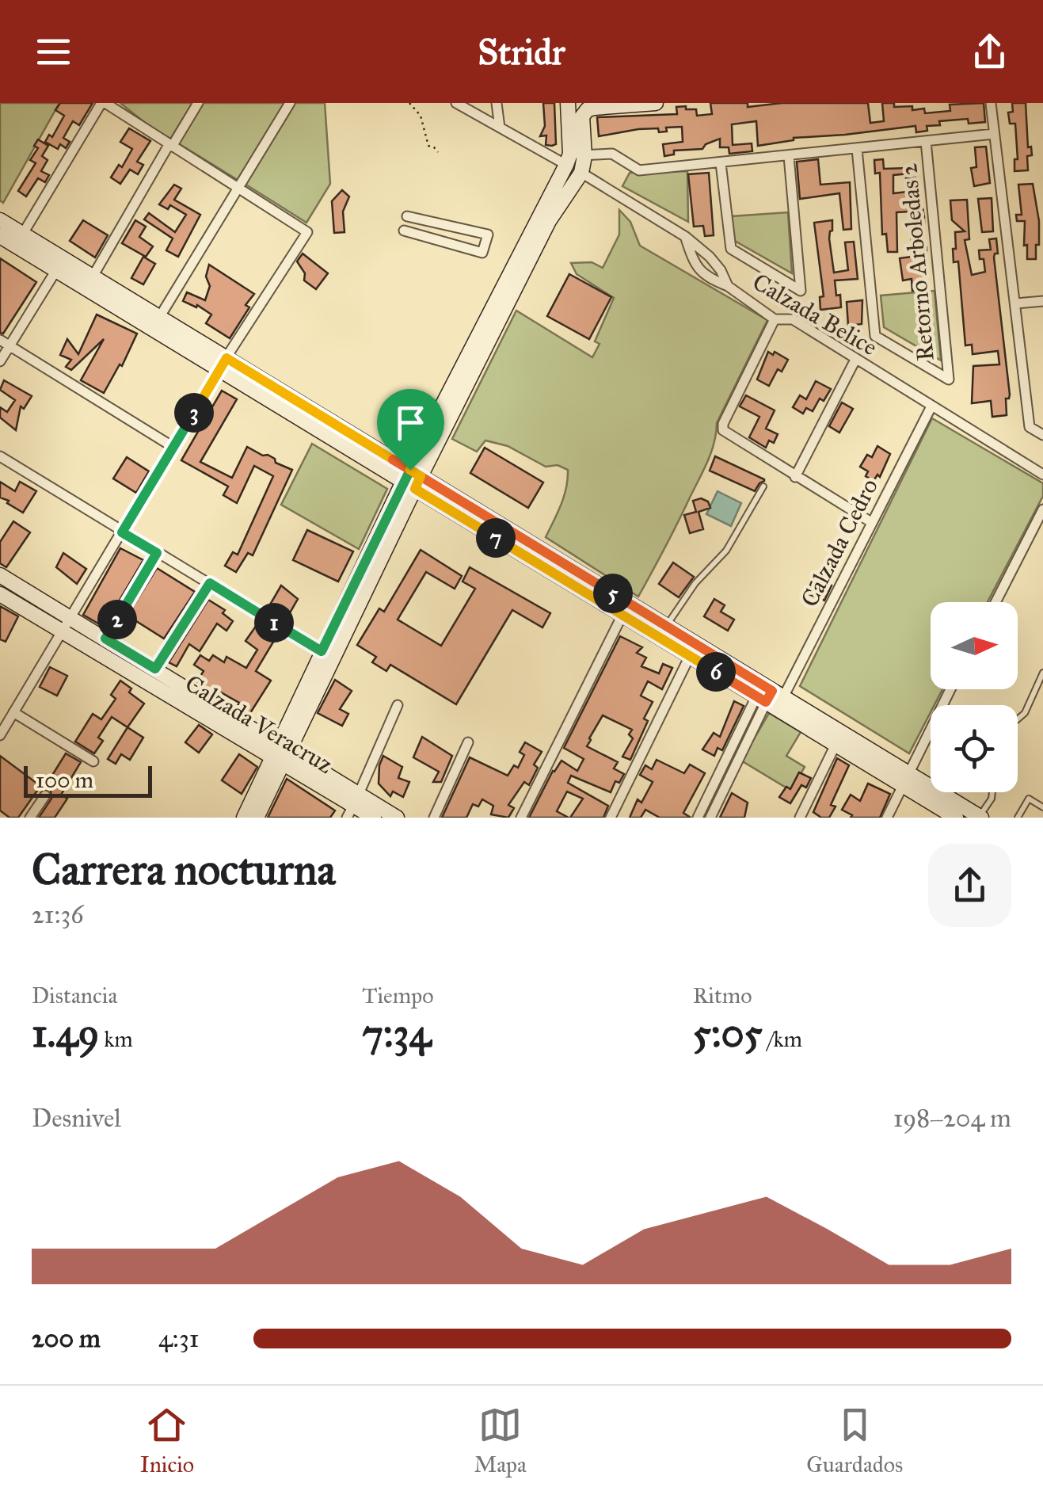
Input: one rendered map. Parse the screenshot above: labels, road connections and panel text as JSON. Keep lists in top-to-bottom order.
{
  "streets": {
    "main road": ["Calzada Veracruz"],
    "street": ["Retorno Arboledas 2", "Calzada Belice", "Calzada Cedro"]
  },
  "crossings": [
    ["Calzada Belice", "Calzada Cedro"]
  ],
  "scale_bar": "100 m",
  "north": "right",
  "page": {
    "header": "Stridr",
    "pins": [
      "3",
      "7",
      "5",
      "2",
      "1",
      "6"
    ],
    "scale": "100 m",
    "heading": ["Carrera nocturna", "21:36"],
    "stats": [
      ["Distancia", "1.49 km"],
      ["Tiempo", "7:34"],
      ["Ritmo", "5:05 /km"]
    ],
    "chart": ["Desnivel", "198–204 m"],
    "list": [
      {
        "name": "200 m",
        "note": "4:31"
      }
    ],
    "tabs": ["Inicio", "Mapa", "Guardados"]
  }
}
